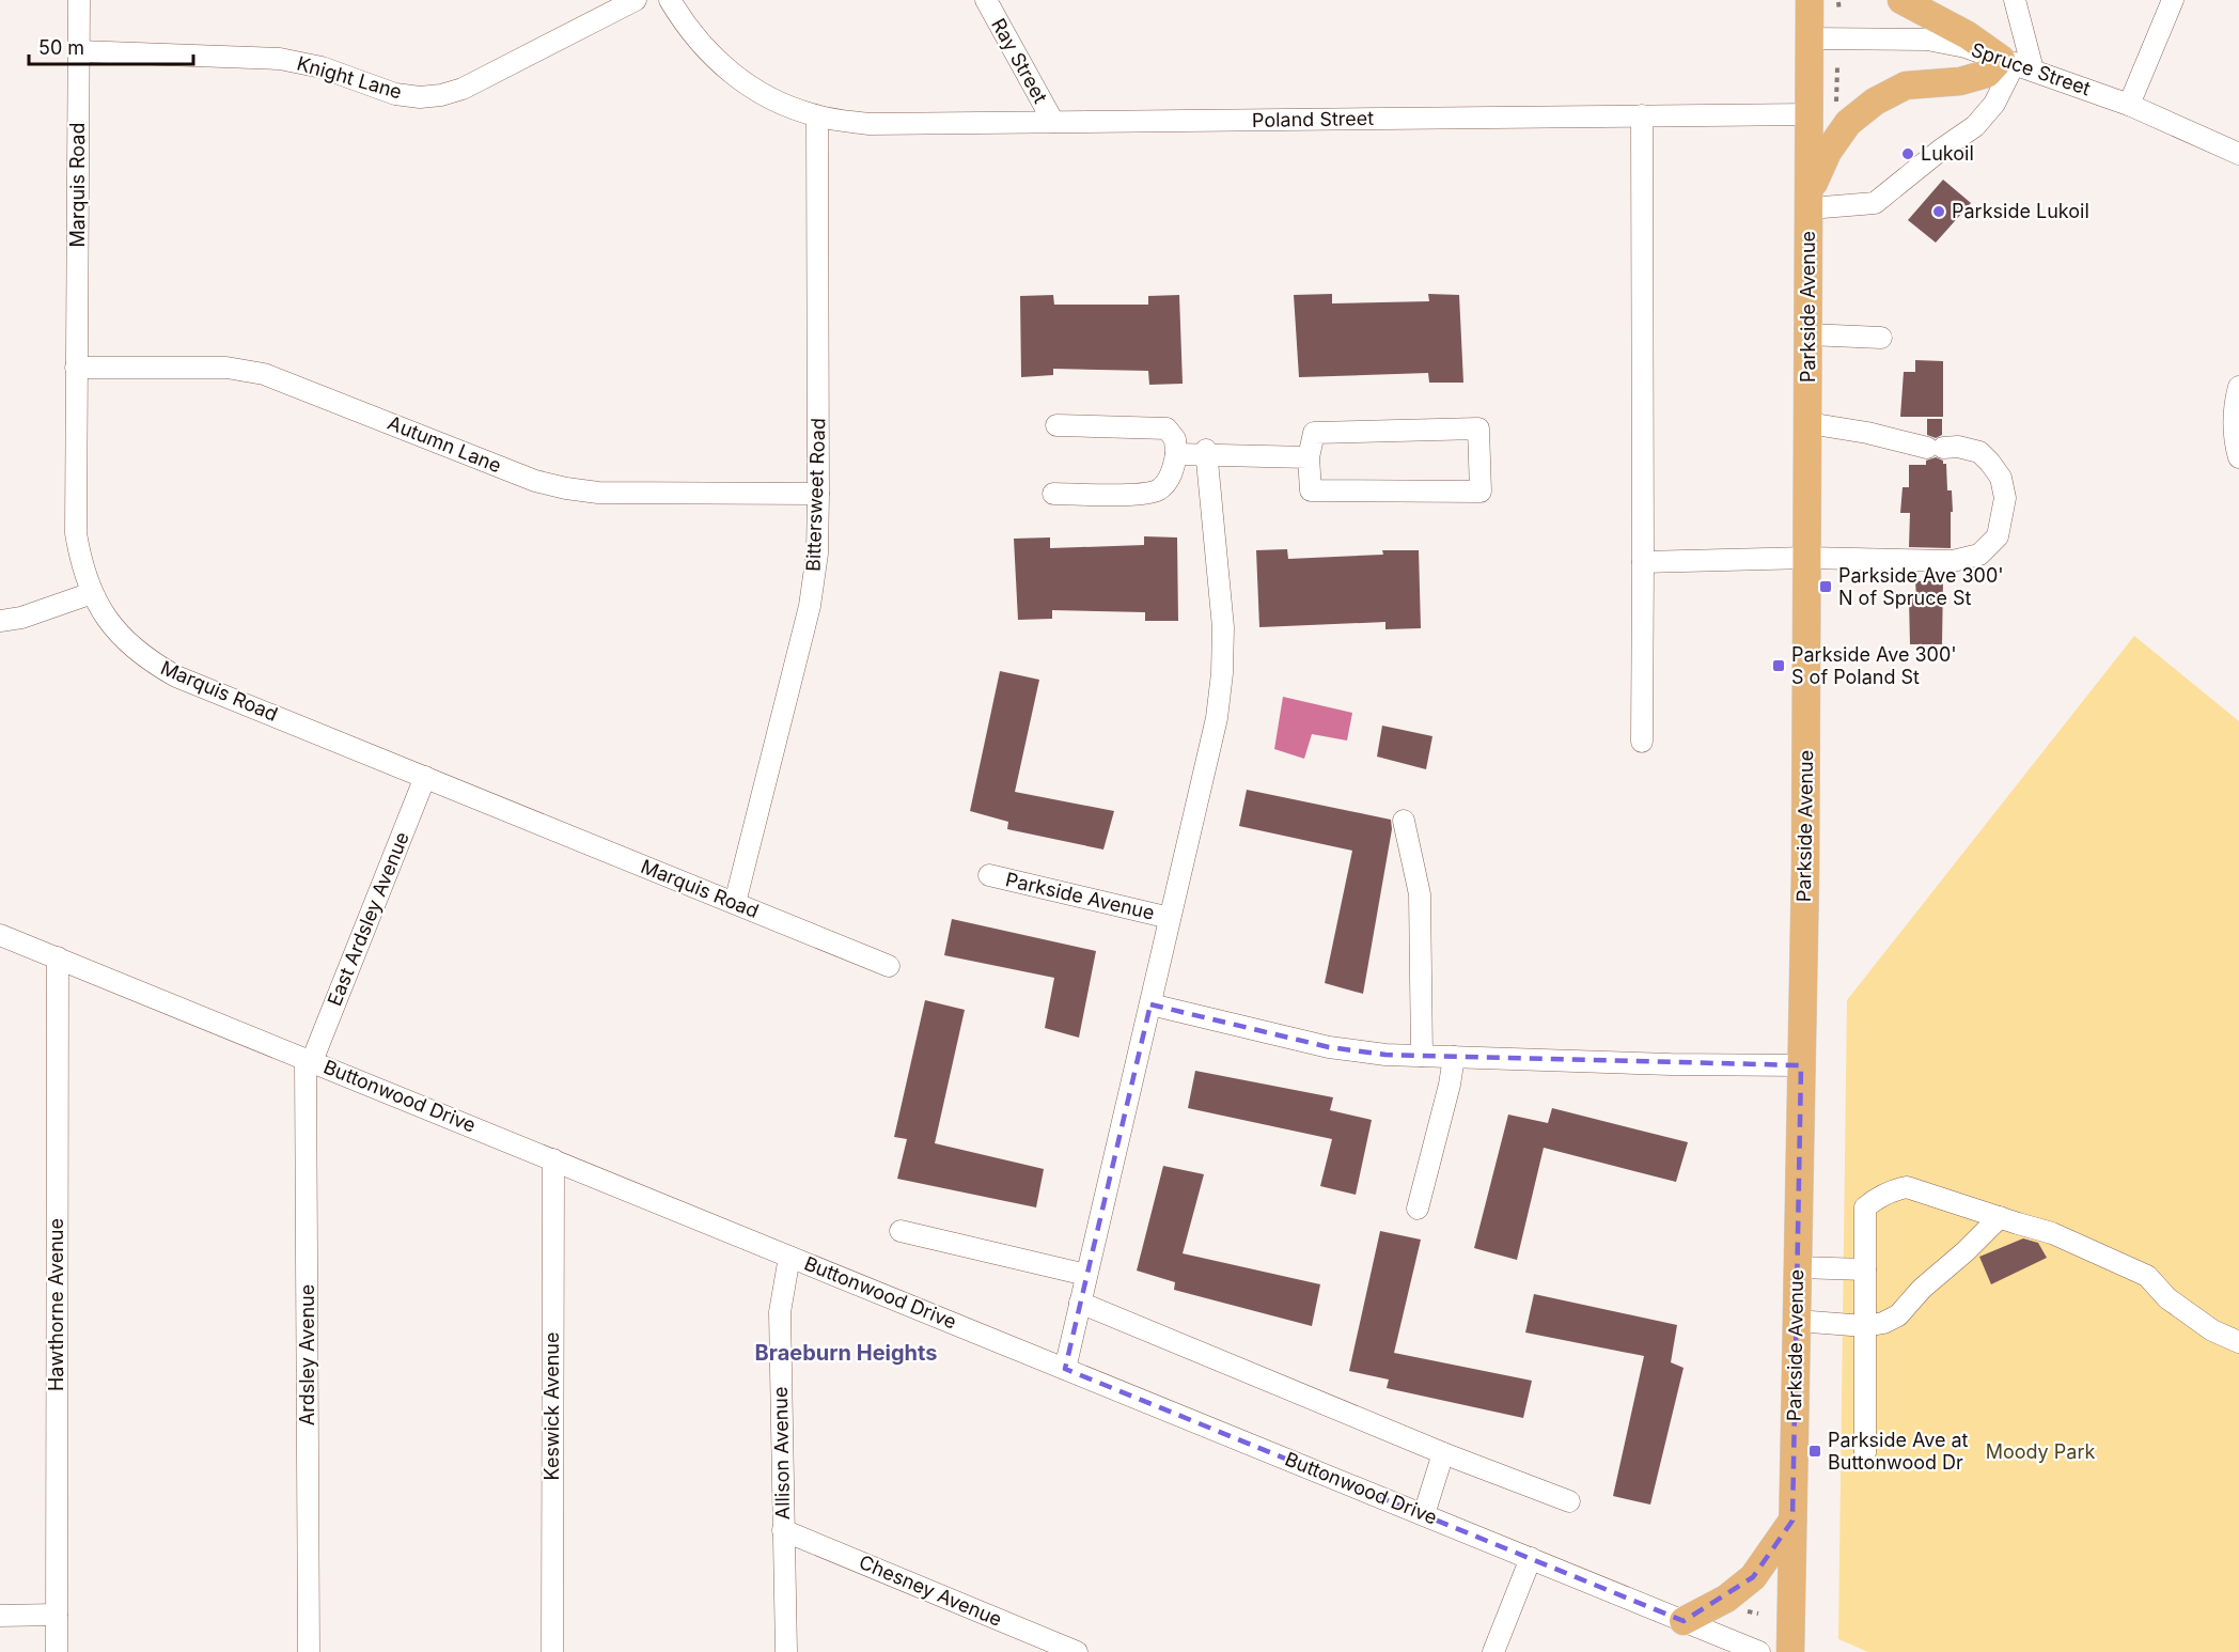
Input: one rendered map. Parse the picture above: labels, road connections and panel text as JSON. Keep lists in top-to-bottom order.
{
  "streets": {
    "main road": ["Parkside Avenue"],
    "street": [
      "Ray Street",
      "Spruce Street",
      "Knight Lane",
      "Poland Street",
      "Marquis Road",
      "Autumn Lane",
      "Bittersweet Road",
      "East Ardsley Avenue",
      "Buttonwood Drive",
      "Hawthorne Avenue",
      "Ardsley Avenue",
      "Keswick Avenue",
      "Allison Avenue",
      "Chesney Avenue"
    ]
  },
  "crossings": [
    ["Ray Street", "Poland Street"],
    ["Spruce Street", "Parkside Avenue"],
    ["Knight Lane", "Marquis Road"],
    ["Poland Street", "Parkside Avenue"],
    ["Poland Street", "Bittersweet Road"],
    ["Marquis Road", "Autumn Lane"],
    ["Marquis Road", "Bittersweet Road"],
    ["Marquis Road", "East Ardsley Avenue"],
    ["Autumn Lane", "Bittersweet Road"],
    ["East Ardsley Avenue", "Buttonwood Drive"],
    ["East Ardsley Avenue", "Ardsley Avenue"],
    ["Buttonwood Drive", "Hawthorne Avenue"],
    ["Buttonwood Drive", "Ardsley Avenue"],
    ["Buttonwood Drive", "Keswick Avenue"],
    ["Buttonwood Drive", "Allison Avenue"],
    ["Allison Avenue", "Chesney Avenue"]
  ],
  "districts": ["Braeburn Heights"],
  "parks": ["Moody Park"],
  "places": {
    "other": ["Lukoil", "Parkside Lukoil"],
    "transit": ["Parkside Ave 300' N of Spruce St", "Parkside Ave 300' S of Poland St", "Parkside Ave at Buttonwood Dr"]
  },
  "scale_bar": "50 m"
}
